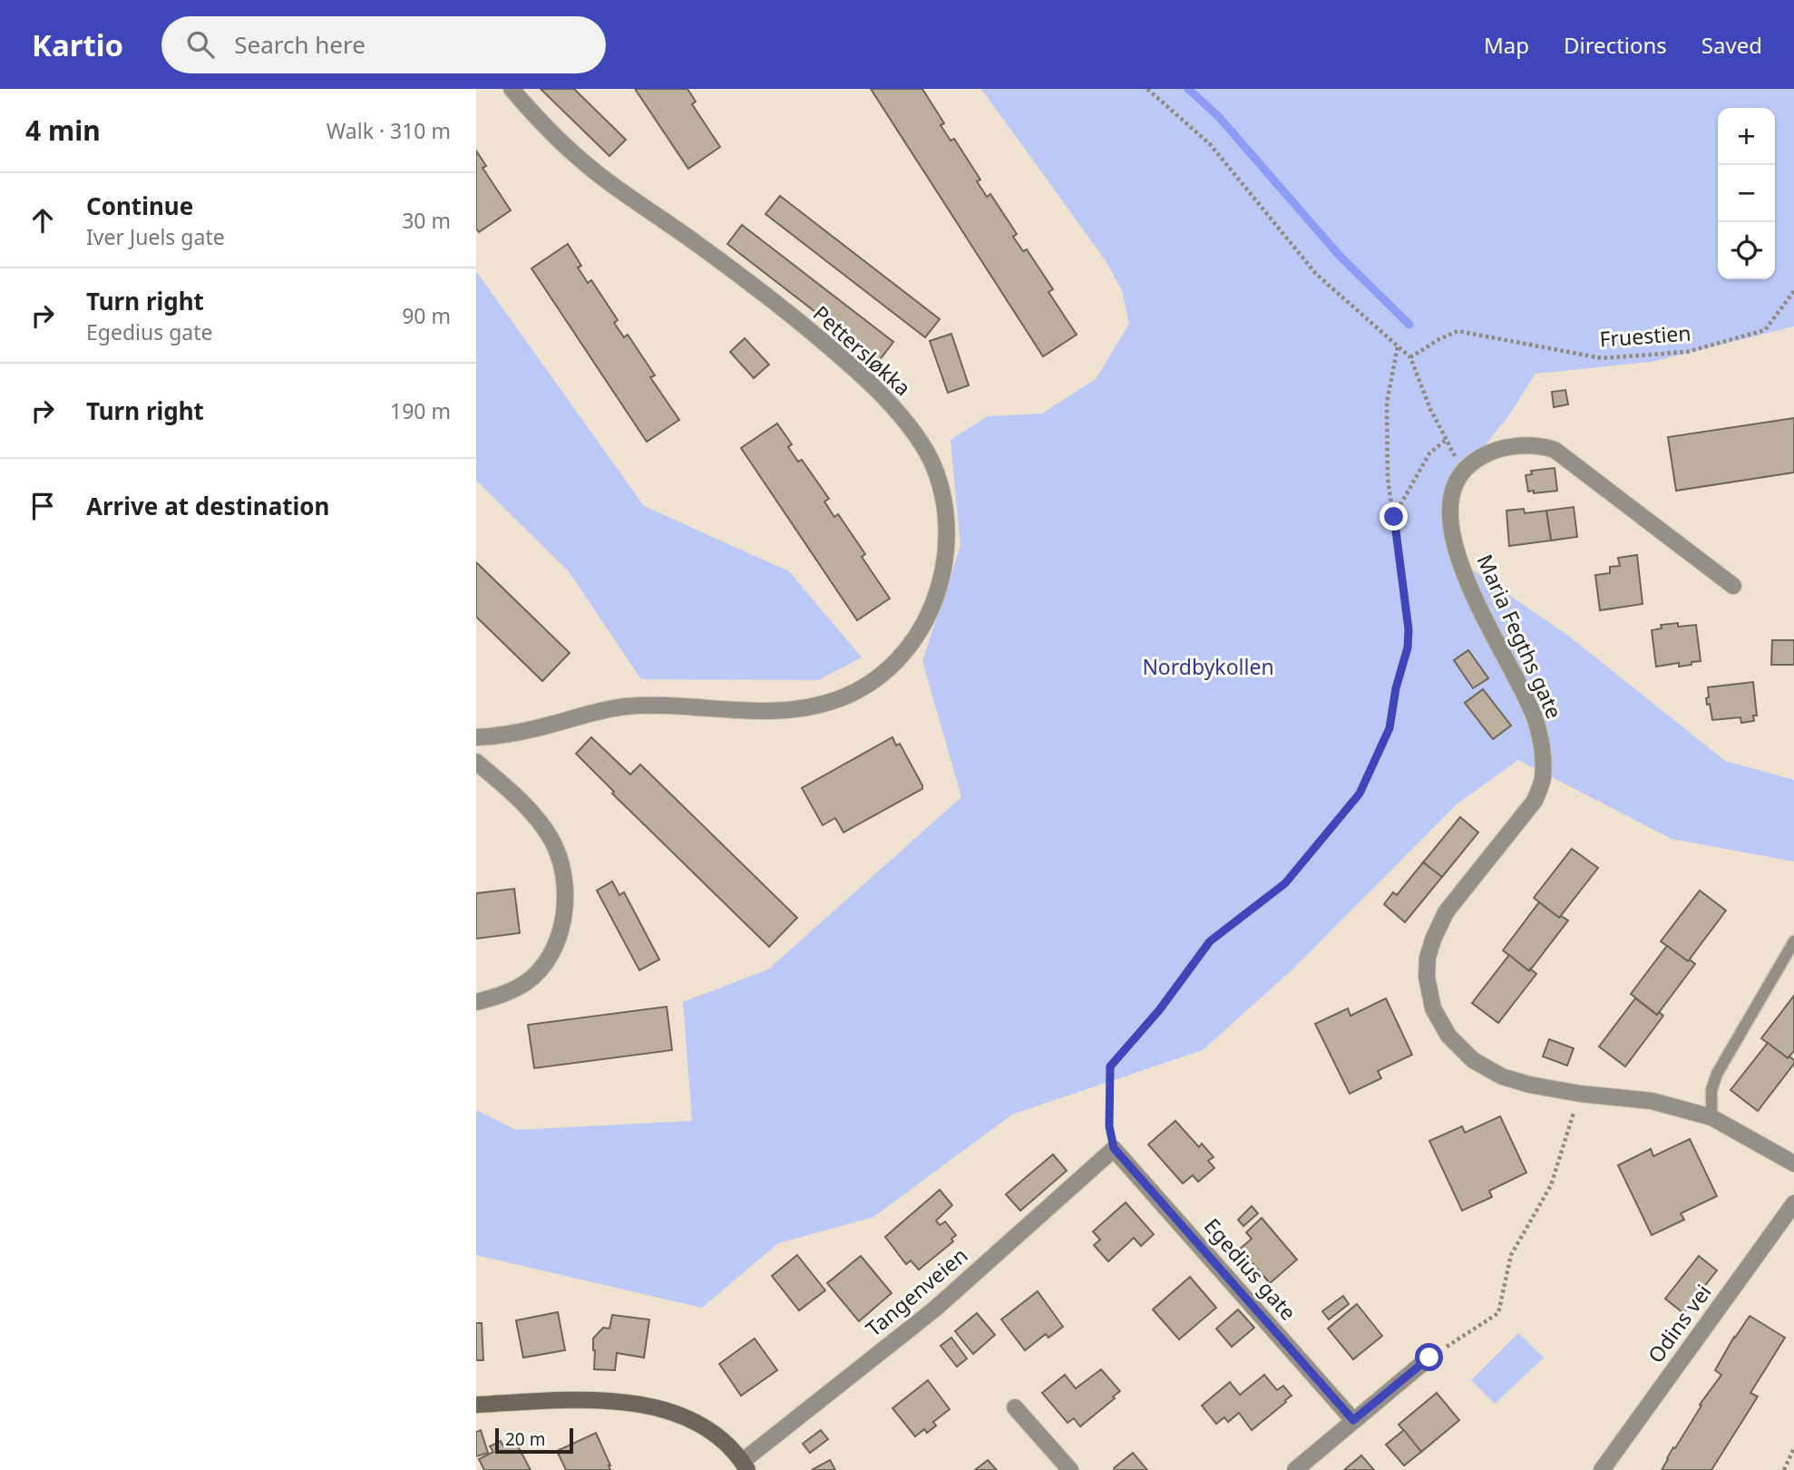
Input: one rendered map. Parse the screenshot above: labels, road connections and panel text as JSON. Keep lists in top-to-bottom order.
{
  "streets": {
    "street": [
      "Pettersløkka",
      "Maria Fegths gate",
      "Egedius gate",
      "Tangenveien",
      "Odins vei"
    ],
    "path": ["Fruestien"]
  },
  "crossings": [
    ["Egedius gate", "Tangenveien"]
  ],
  "parks": ["Nordbykollen"],
  "scale_bar": "20 m",
  "page": {
    "header": "Kartio",
    "search": "Search here",
    "nav": ["Map", "Directions", "Saved"],
    "heading": ["4 min", "Walk · 310 m"],
    "map_buttons": ["+", "−"],
    "list": [
      ["Continue", "Iver Juels gate", "30 m"],
      ["Turn right", "Egedius gate", "90 m"],
      ["Turn right", "190 m"],
      "Arrive at destination"
    ],
    "scale": "20 m"
  }
}
